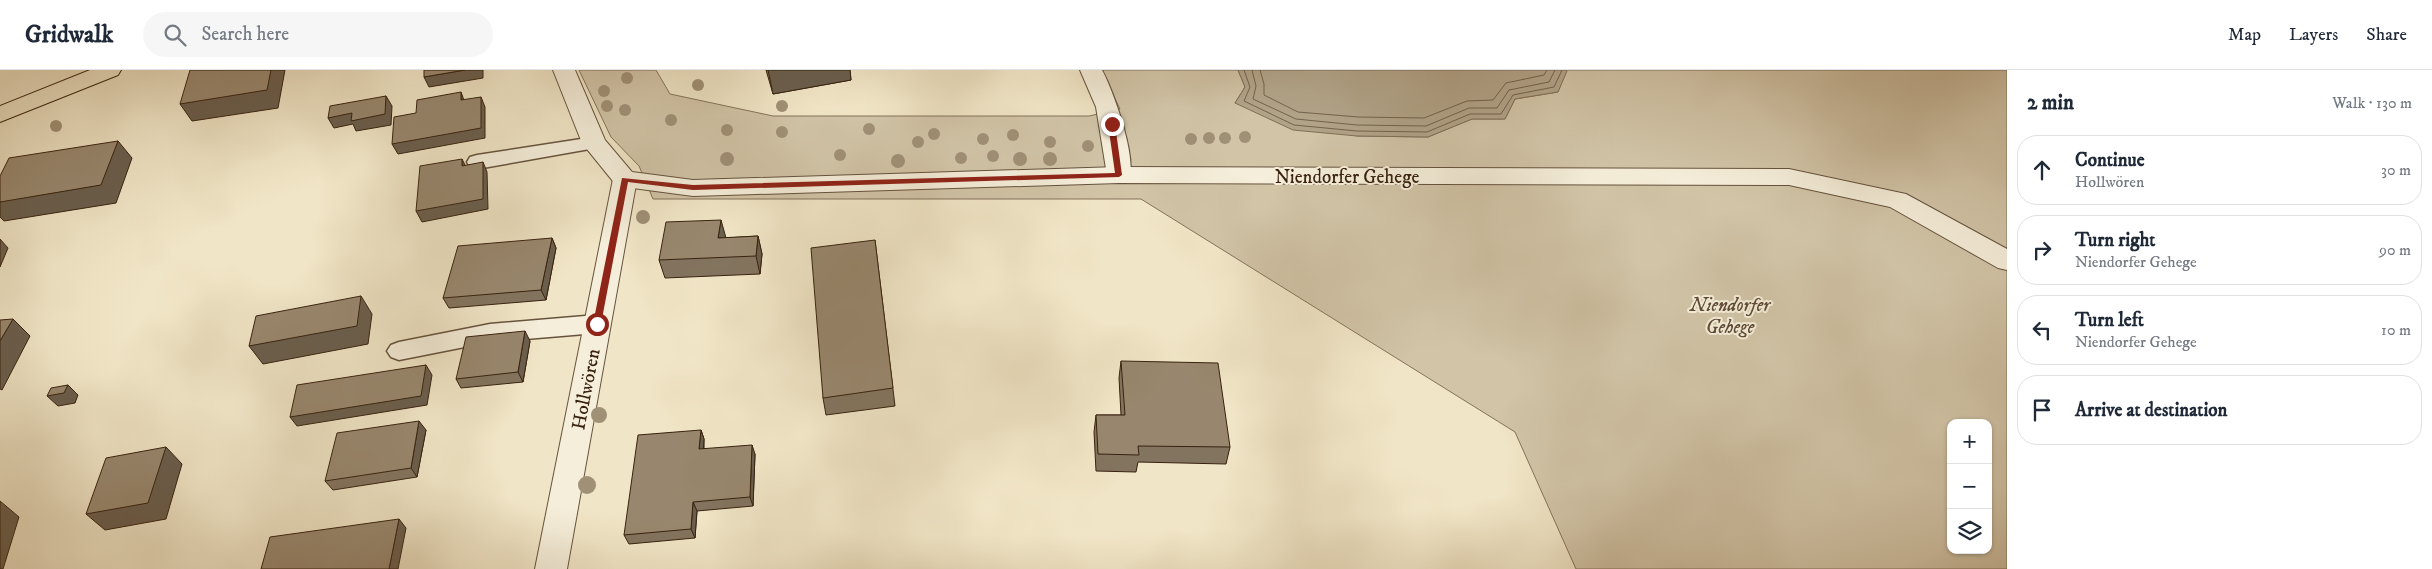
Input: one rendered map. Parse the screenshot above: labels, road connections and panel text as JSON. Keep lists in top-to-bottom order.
{
  "streets": {
    "street": ["Niendorfer Gehege", "Hollwören"]
  },
  "crossings": [
    ["Niendorfer Gehege", "Hollwören"]
  ],
  "parks": ["Niendorfer Gehege"],
  "page": {
    "header": "Gridwalk",
    "search": "Search here",
    "nav": ["Map", "Layers", "Share"],
    "heading": ["2 min", "Walk · 130 m"],
    "list": [
      ["Continue", "Hollwören", "30 m"],
      ["Turn right", "Niendorfer Gehege", "90 m"],
      ["Turn left", "Niendorfer Gehege", "10 m"],
      "Arrive at destination"
    ],
    "map_buttons": ["+", "−"]
  }
}
